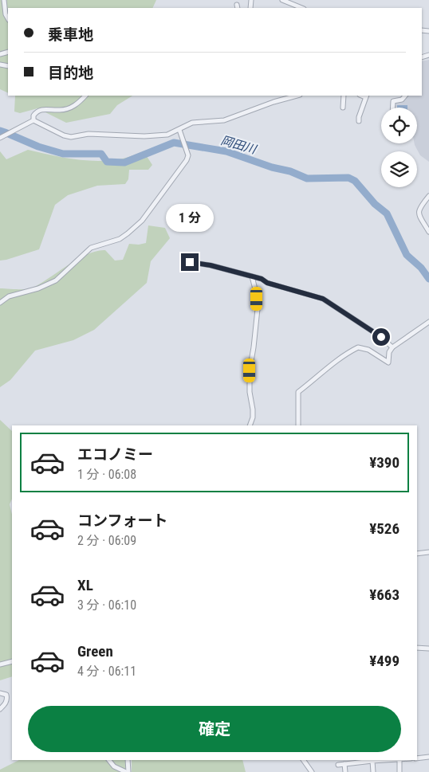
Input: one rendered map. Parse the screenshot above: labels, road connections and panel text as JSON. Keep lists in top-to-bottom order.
{
  "water": ["岡田川"],
  "page": {
    "banner": ["乗車地", "目的地"],
    "bubble": "1 分",
    "list": [
      {
        "name": "エコノミー",
        "note": "1 分 · 06:08",
        "value": "¥390"
      },
      {
        "name": "コンフォート",
        "note": "2 分 · 06:09",
        "value": "¥526"
      },
      {
        "name": "XL",
        "note": "3 分 · 06:10",
        "value": "¥663"
      },
      {
        "name": "Green",
        "note": "4 分 · 06:11",
        "value": "¥499"
      }
    ],
    "buttons": "確定"
  }
}
